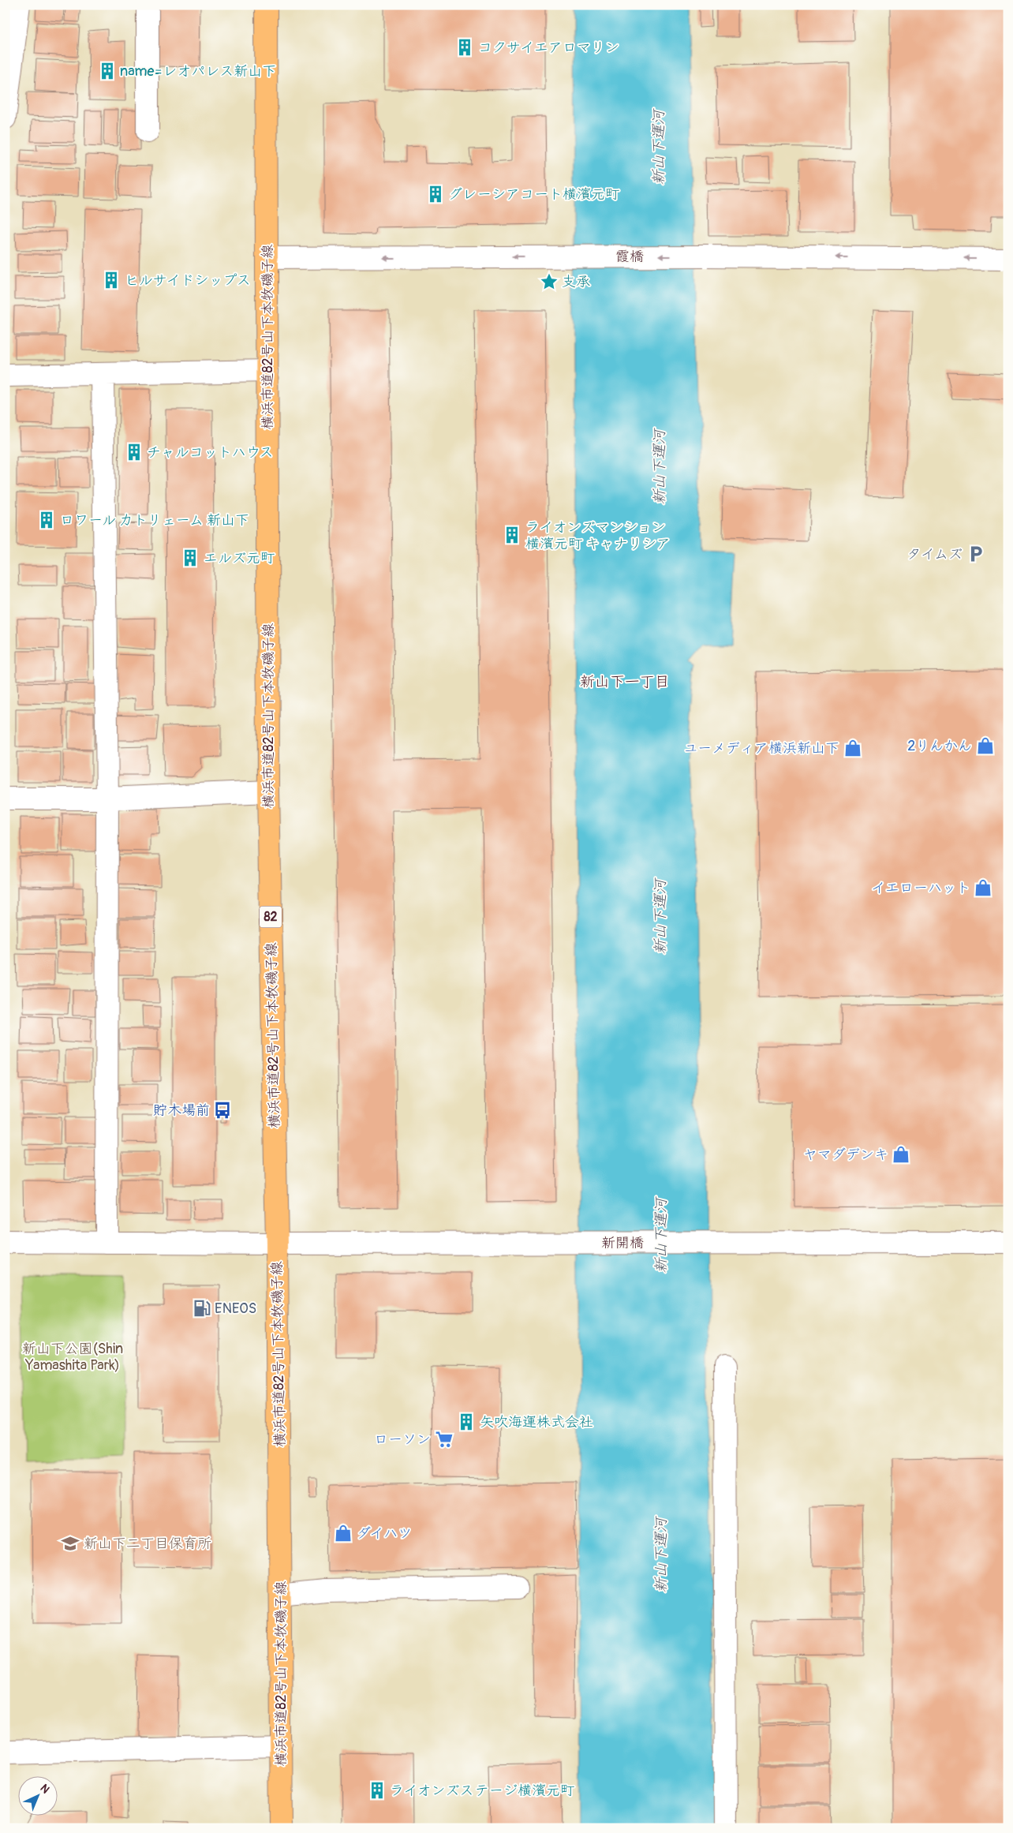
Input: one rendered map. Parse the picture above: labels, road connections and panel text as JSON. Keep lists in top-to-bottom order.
{
  "streets": {
    "main road": ["横浜市道82号山下本牧磯子線", "82"],
    "street": ["霞橋", "新開橋"]
  },
  "crossings": [
    ["霞橋", "横浜市道82号山下本牧磯子線"],
    ["横浜市道82号山下本牧磯子線", "新開橋"]
  ],
  "one_way": ["霞橋"],
  "districts": ["新山下一丁目"],
  "water": ["新山下運河"],
  "parks": ["新山下公園(Shin Yamashita Park)"],
  "places": {
    "building": [
      "コクサイエアロマリン",
      "name=レオパレス新山下",
      "グレーシアコート横濱元町",
      "ヒルサイドシップス",
      "チャルコットハウス",
      "ロワール カトリェーム 新山下",
      "ライオンズマンション 横濱元町 キャナリシア",
      "エルズ元町",
      "矢吹海運株式会社",
      "ライオンズステージ横濱元町"
    ],
    "place": ["支承"],
    "parking": ["タイムズ"],
    "shop": [
      "2りんかん",
      "ユーメディア横浜新山下",
      "イエローハット",
      "ヤマダデンキ",
      "ダイハツ"
    ],
    "bus stop": ["貯木場前"],
    "fuel station": ["ENEOS"],
    "supermarket": ["ローソン"],
    "school or university": ["新山下二丁目保育所"]
  },
  "north": "top right"
}
